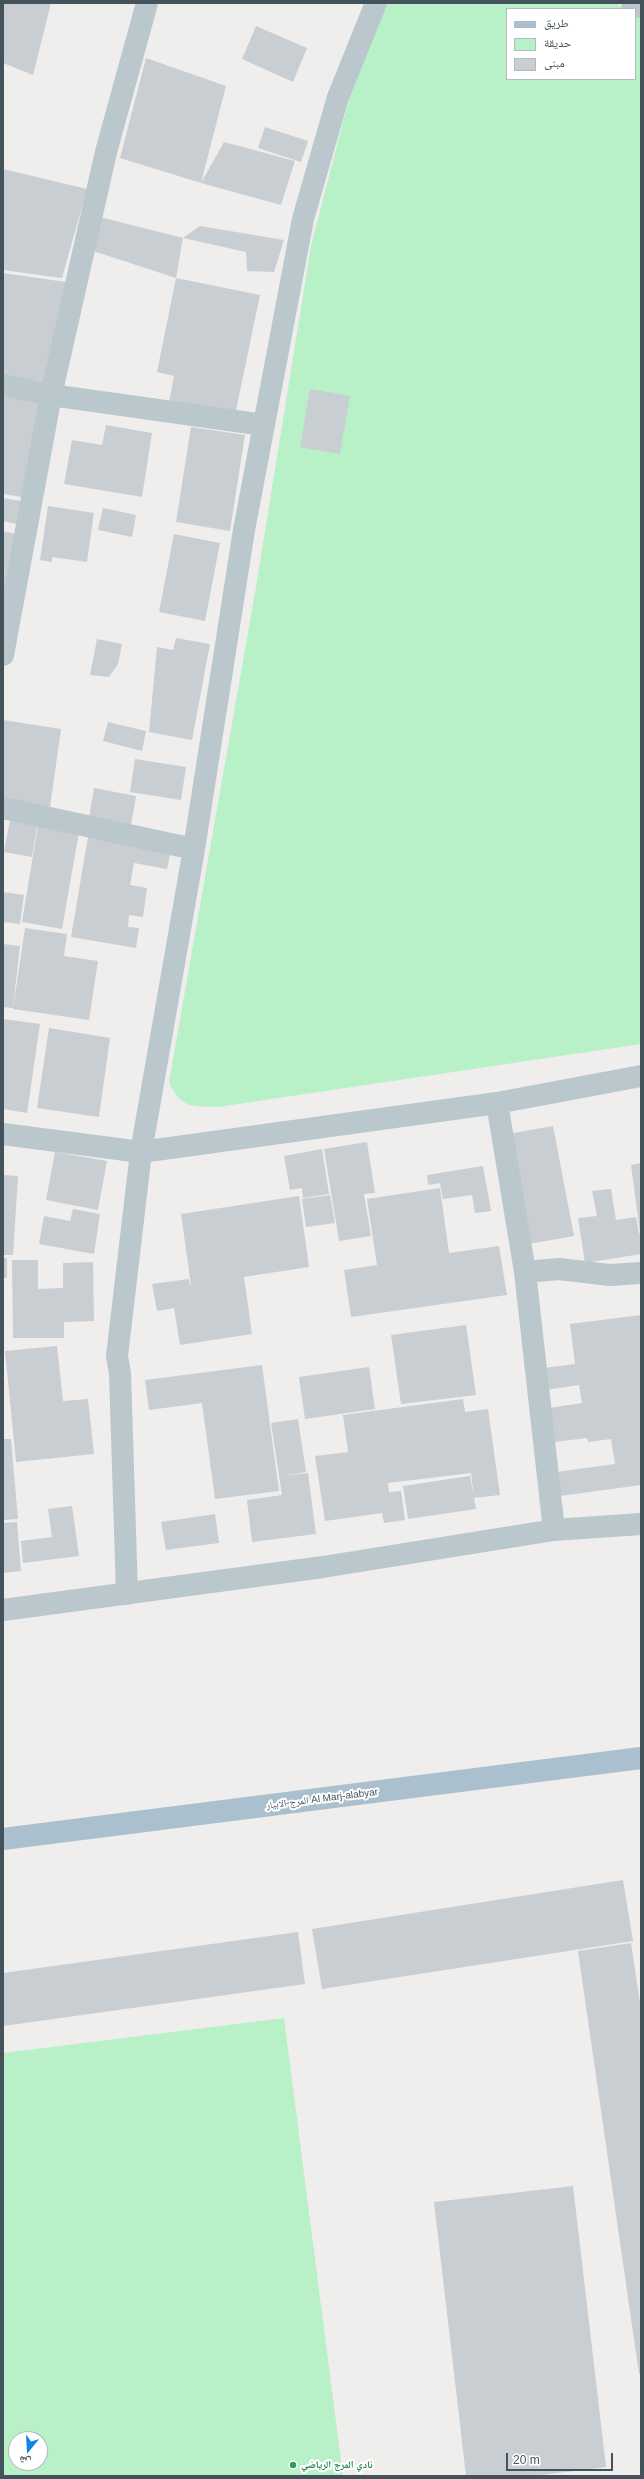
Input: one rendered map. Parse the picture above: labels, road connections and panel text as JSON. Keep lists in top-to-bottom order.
{
  "streets": {
    "main road": ["المرج-الابيار Al Marj-alabyar"]
  },
  "places": ["نادي المرج الرياضي"],
  "legend": ["طريق", "حديقة", "مبنى"],
  "scale_bar": "20 m",
  "north": "bottom"
}
